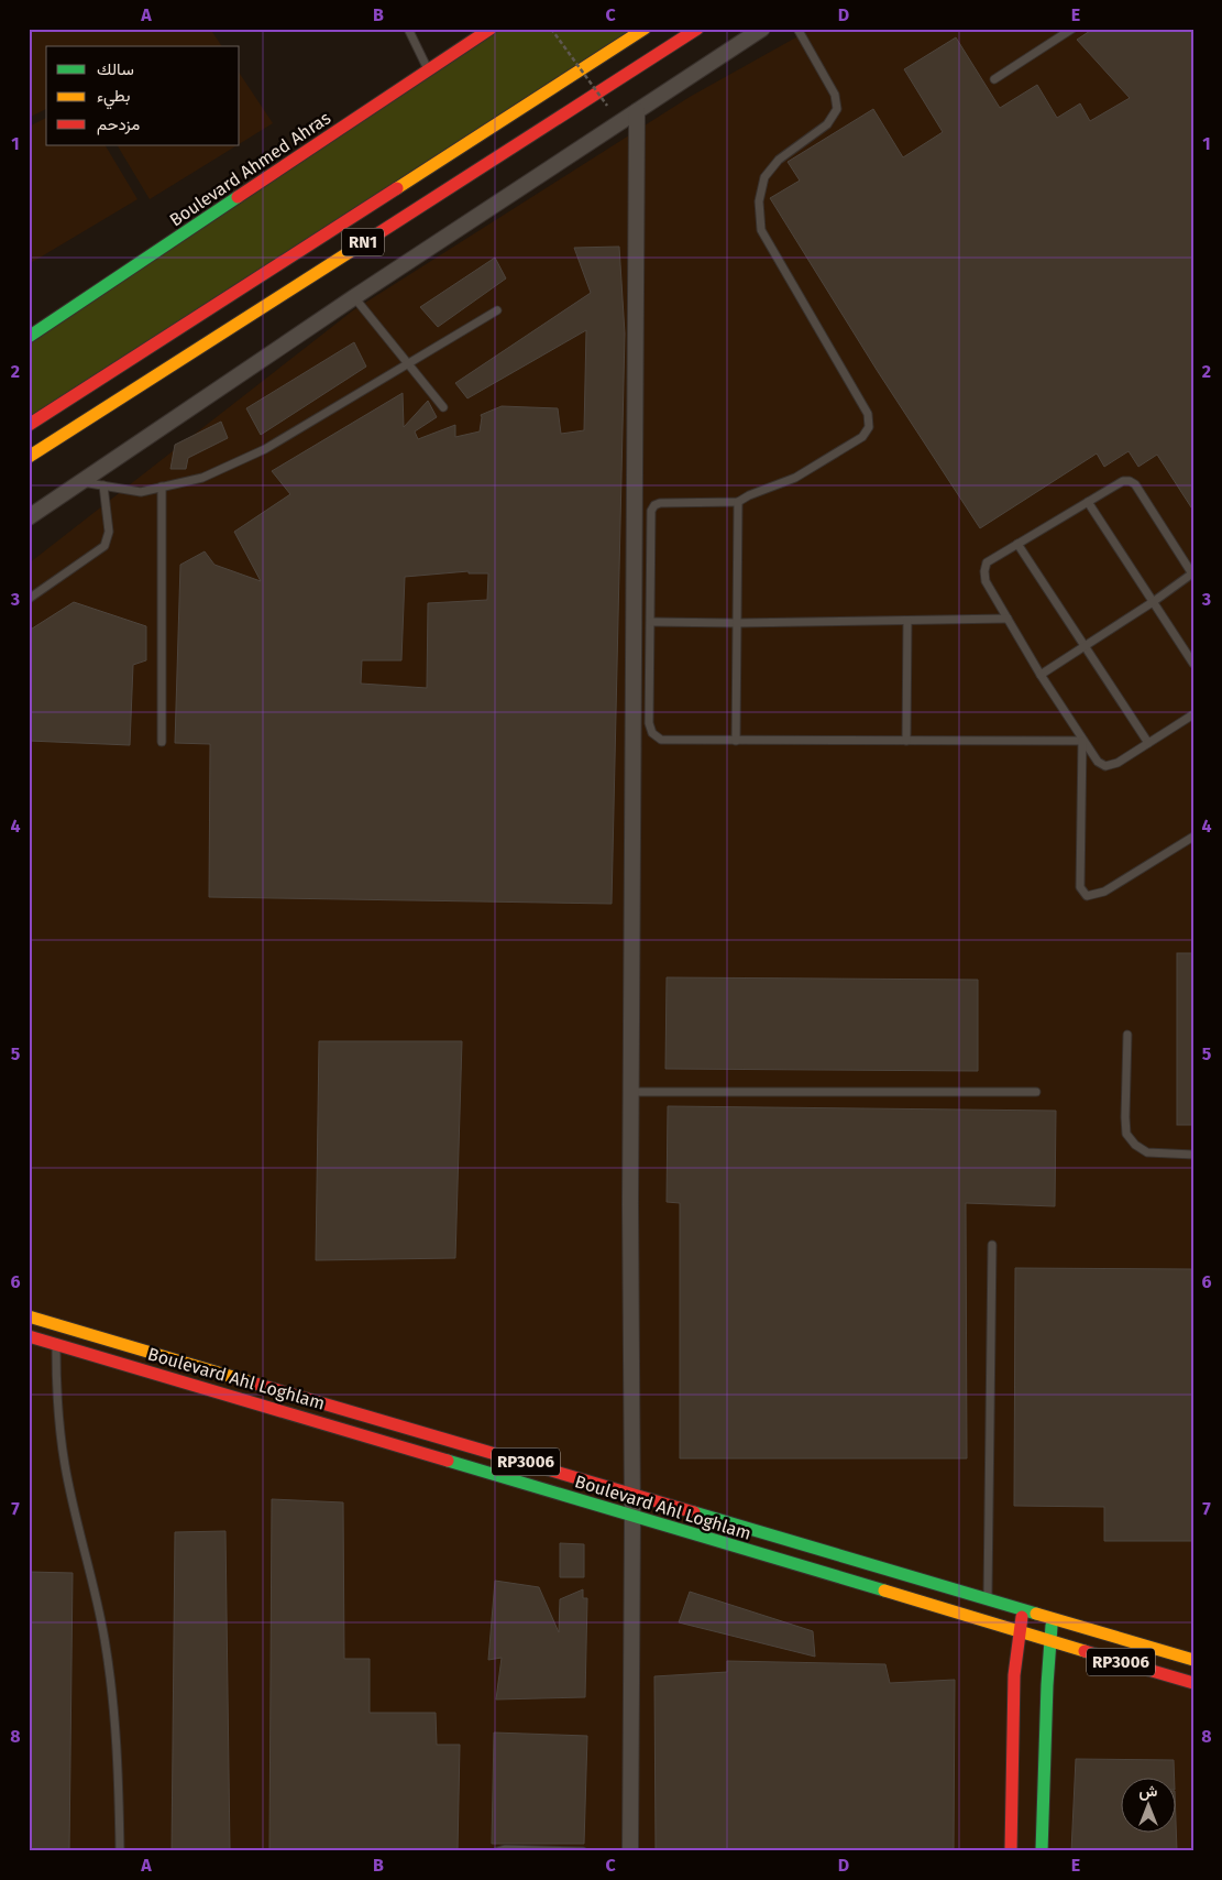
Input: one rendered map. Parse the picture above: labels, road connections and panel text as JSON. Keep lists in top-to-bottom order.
{
  "streets": {
    "main road": [
      "Boulevard Ahmed Ahras",
      "RN1",
      "Boulevard Ahl Loghlam",
      "RP3006"
    ]
  },
  "legend": ["سالك", "بطيء", "مزدحم"],
  "north": "top",
  "grid": {
    "columns": [
      "A",
      "B",
      "C",
      "D",
      "E"
    ],
    "rows": [
      "1",
      "2",
      "3",
      "4",
      "5",
      "6",
      "7",
      "8"
    ]
  }
}
